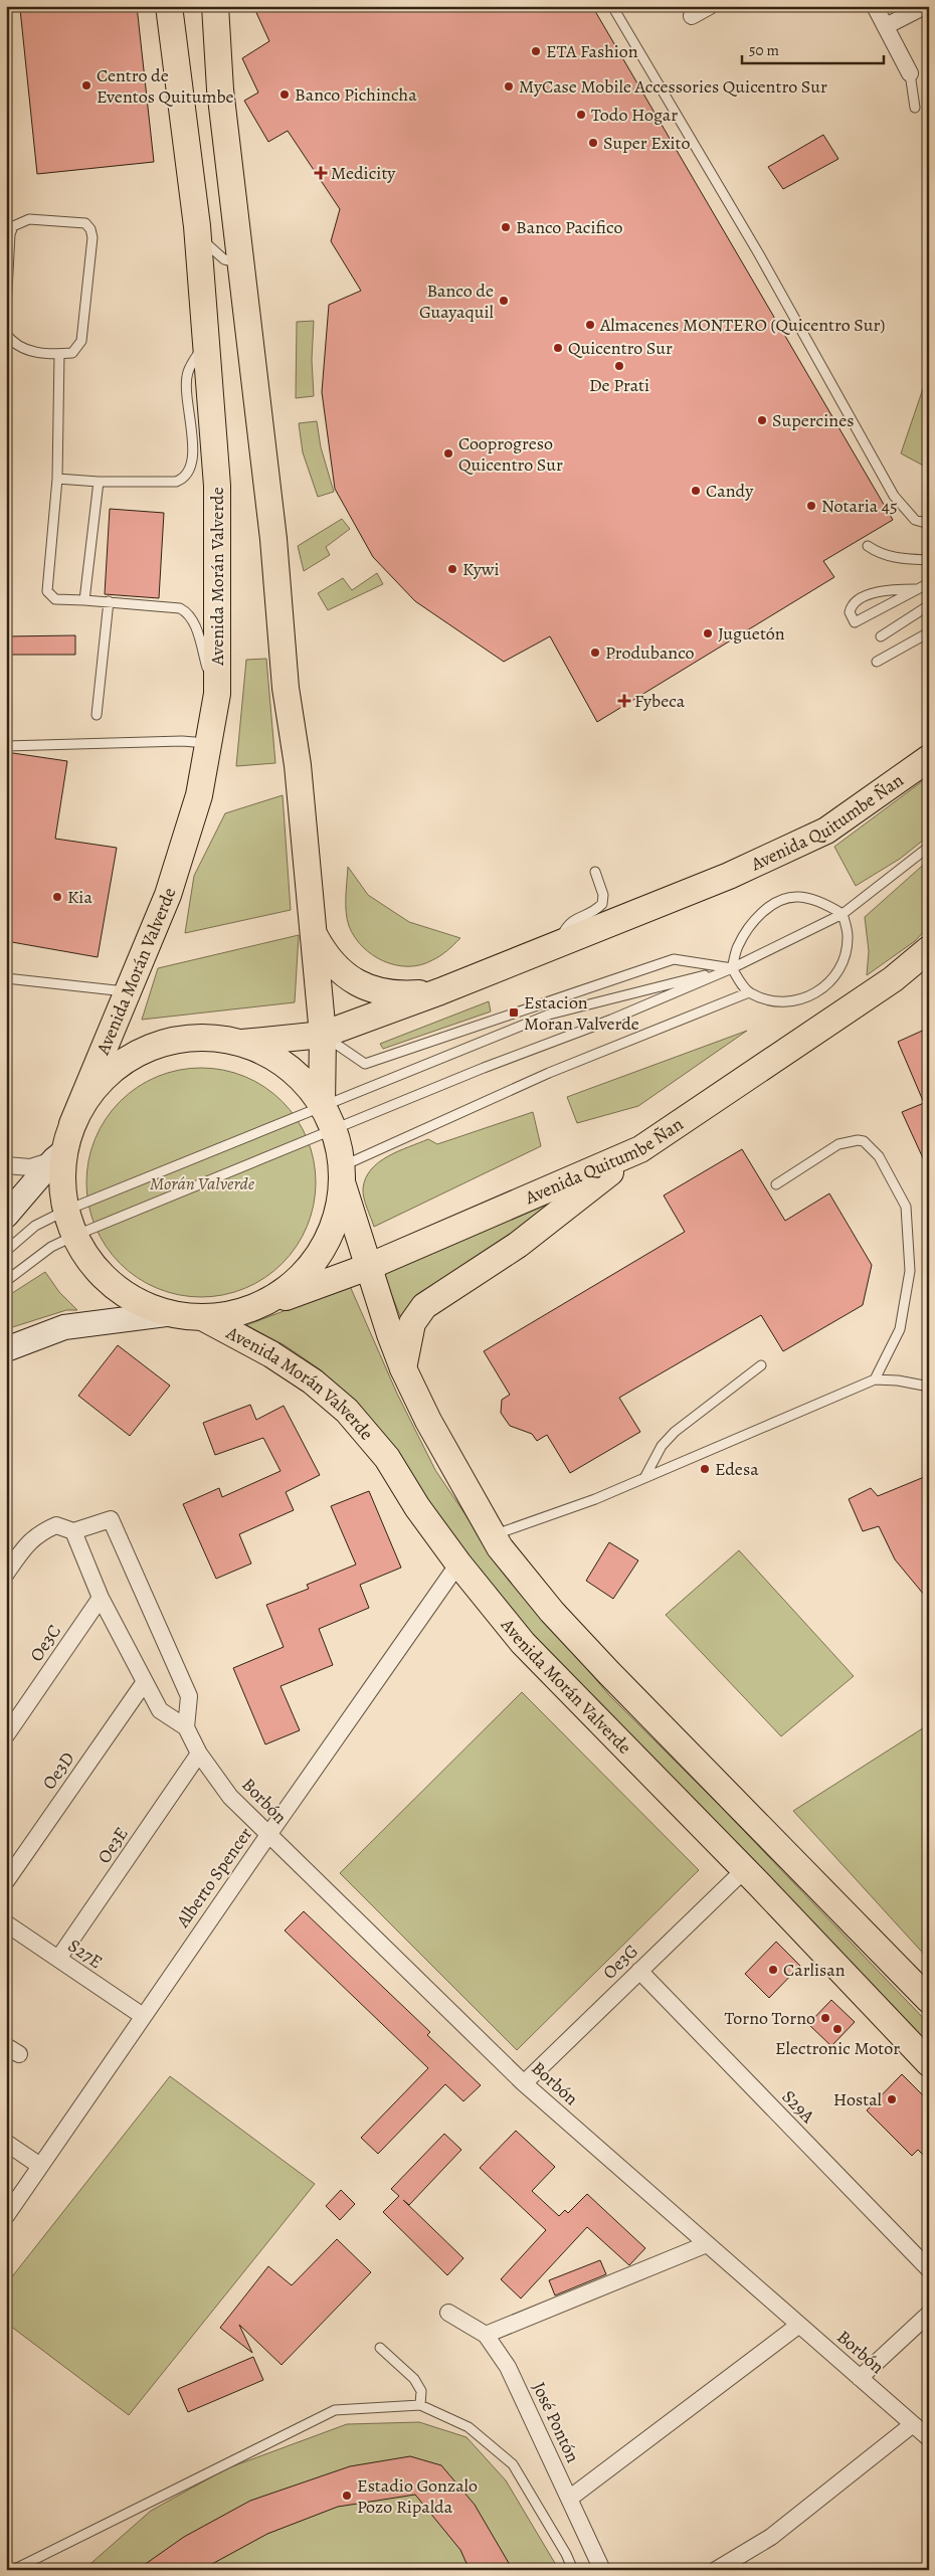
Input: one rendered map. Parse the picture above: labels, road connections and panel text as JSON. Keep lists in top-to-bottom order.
{
  "streets": {
    "main road": ["Avenida Morán Valverde", "Avenida Quitumbe Ñan"],
    "street": [
      "Oe3C",
      "Oe3D",
      "Borbón",
      "Oe3E",
      "Alberto Spencer",
      "S27E",
      "Oe3G",
      "S29A",
      "José Pontón"
    ]
  },
  "crossings": [
    ["Avenida Morán Valverde", "Alberto Spencer"],
    ["Avenida Morán Valverde", "Oe3G"],
    ["Borbón", "Oe3E"],
    ["Borbón", "Alberto Spencer"],
    ["Borbón", "Oe3G"],
    ["Oe3E", "S27E"],
    ["Alberto Spencer", "S27E"],
    ["Oe3G", "S29A"]
  ],
  "parks": ["Morán Valverde"],
  "places": {
    "other": [
      "ETA Fashion",
      "Centro de Eventos Quitumbe",
      "MyCase Mobile Accessories Quicentro Sur",
      "Banco Pichincha",
      "Todo Hogar",
      "Super Exito",
      "Banco Pacifico",
      "Banco de Guayaquil",
      "Almacenes MONTERO (Quicentro Sur)",
      "Quicentro Sur",
      "De Prati",
      "Supercines",
      "Cooprogreso Quicentro Sur",
      "Candy",
      "Notaria 45",
      "Kywi",
      "Juguetón",
      "Produbanco",
      "Kia",
      "Edesa",
      "Carlisan",
      "Torno Torno",
      "Electronic Motor",
      "Hostal",
      "Estadio Gonzalo Pozo Ripalda"
    ],
    "health": ["Medicity", "Fybeca"],
    "transit": ["Estacion Moran Valverde"]
  },
  "scale_bar": "50 m"
}
